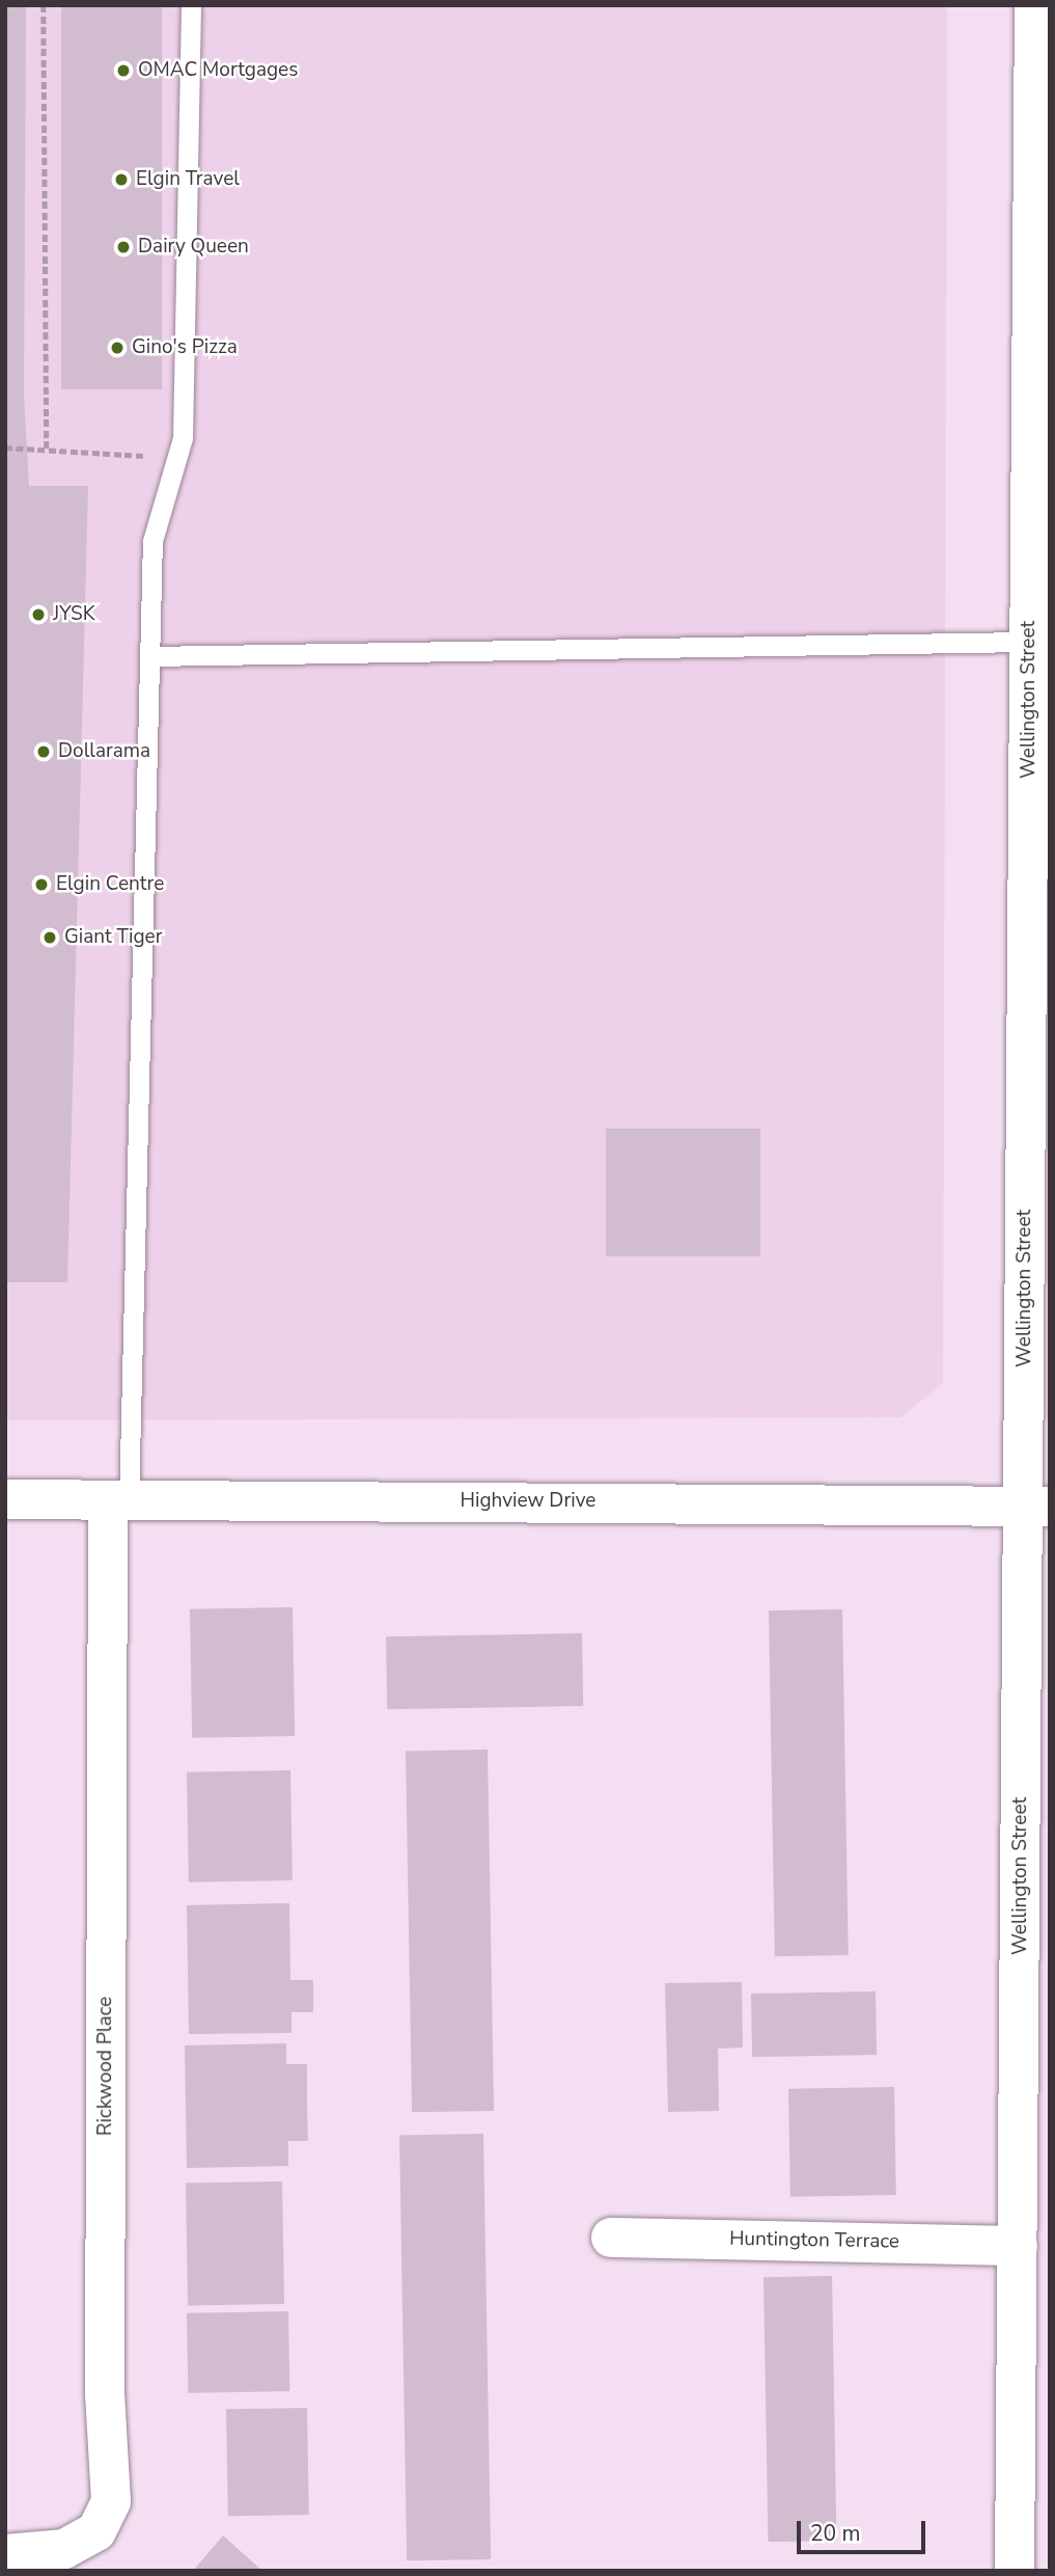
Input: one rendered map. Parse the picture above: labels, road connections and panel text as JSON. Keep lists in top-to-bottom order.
{
  "streets": {
    "street": [
      "Wellington Street",
      "Highview Drive",
      "Rickwood Place",
      "Huntington Terrace"
    ]
  },
  "crossings": [
    ["Wellington Street", "Highview Drive"],
    ["Wellington Street", "Huntington Terrace"],
    ["Highview Drive", "Rickwood Place"]
  ],
  "places": [
    "OMAC Mortgages",
    "Elgin Travel",
    "Dairy Queen",
    "Gino's Pizza",
    "JYSK",
    "Dollarama",
    "Elgin Centre",
    "Giant Tiger"
  ],
  "scale_bar": "20 m"
}
